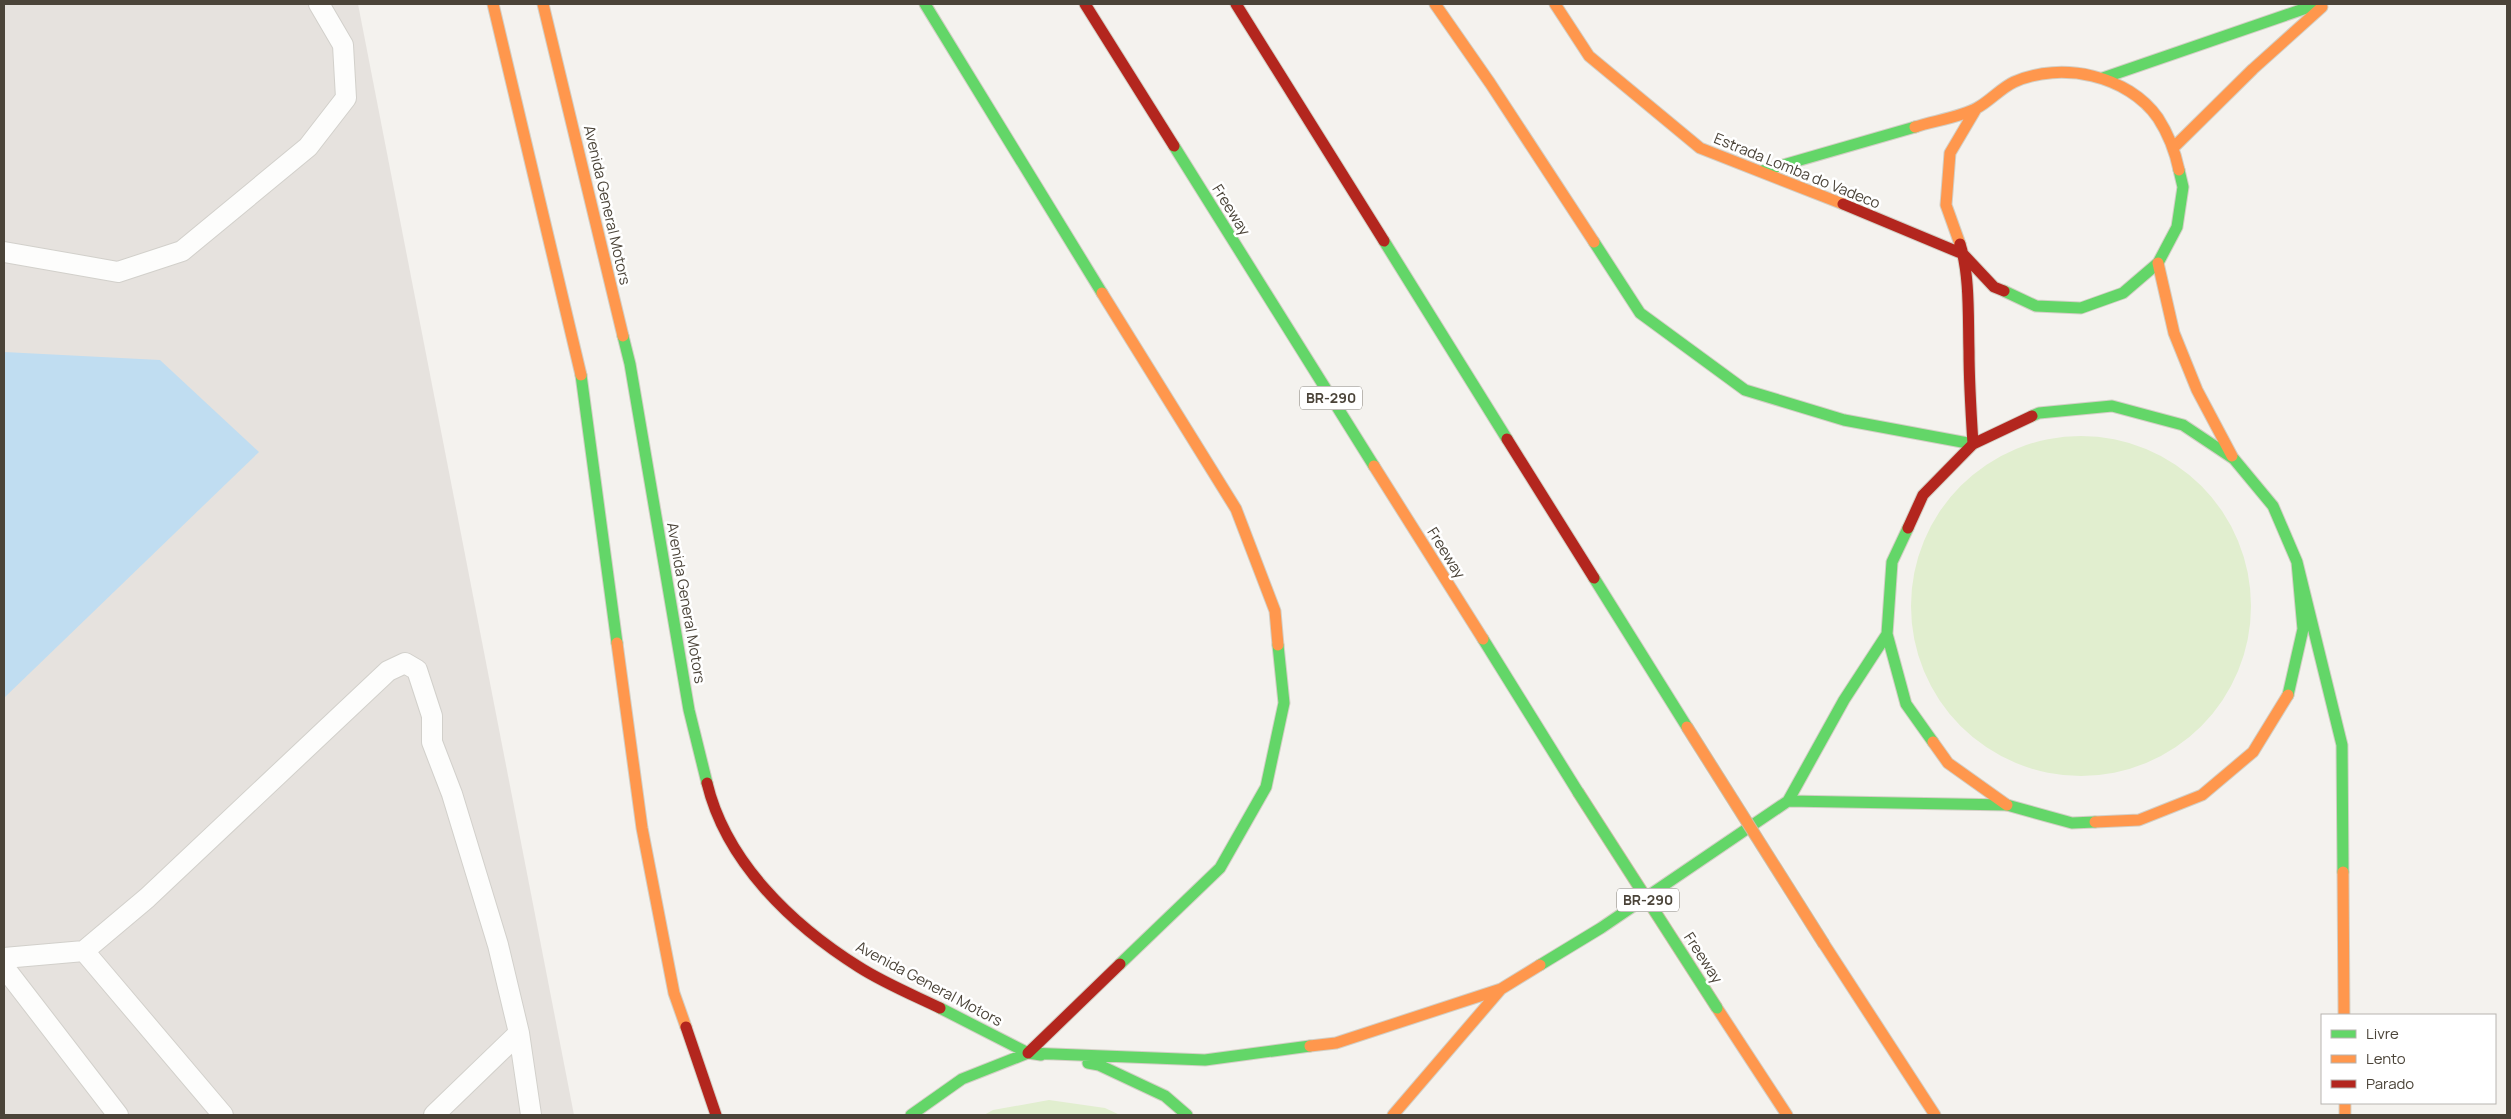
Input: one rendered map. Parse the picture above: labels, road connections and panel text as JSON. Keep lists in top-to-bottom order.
{
  "streets": {
    "main road": [
      "Estrada Lomba do Vadeco",
      "Avenida General Motors",
      "Freeway",
      "BR-290"
    ]
  },
  "legend": ["Livre", "Lento", "Parado"]
}
